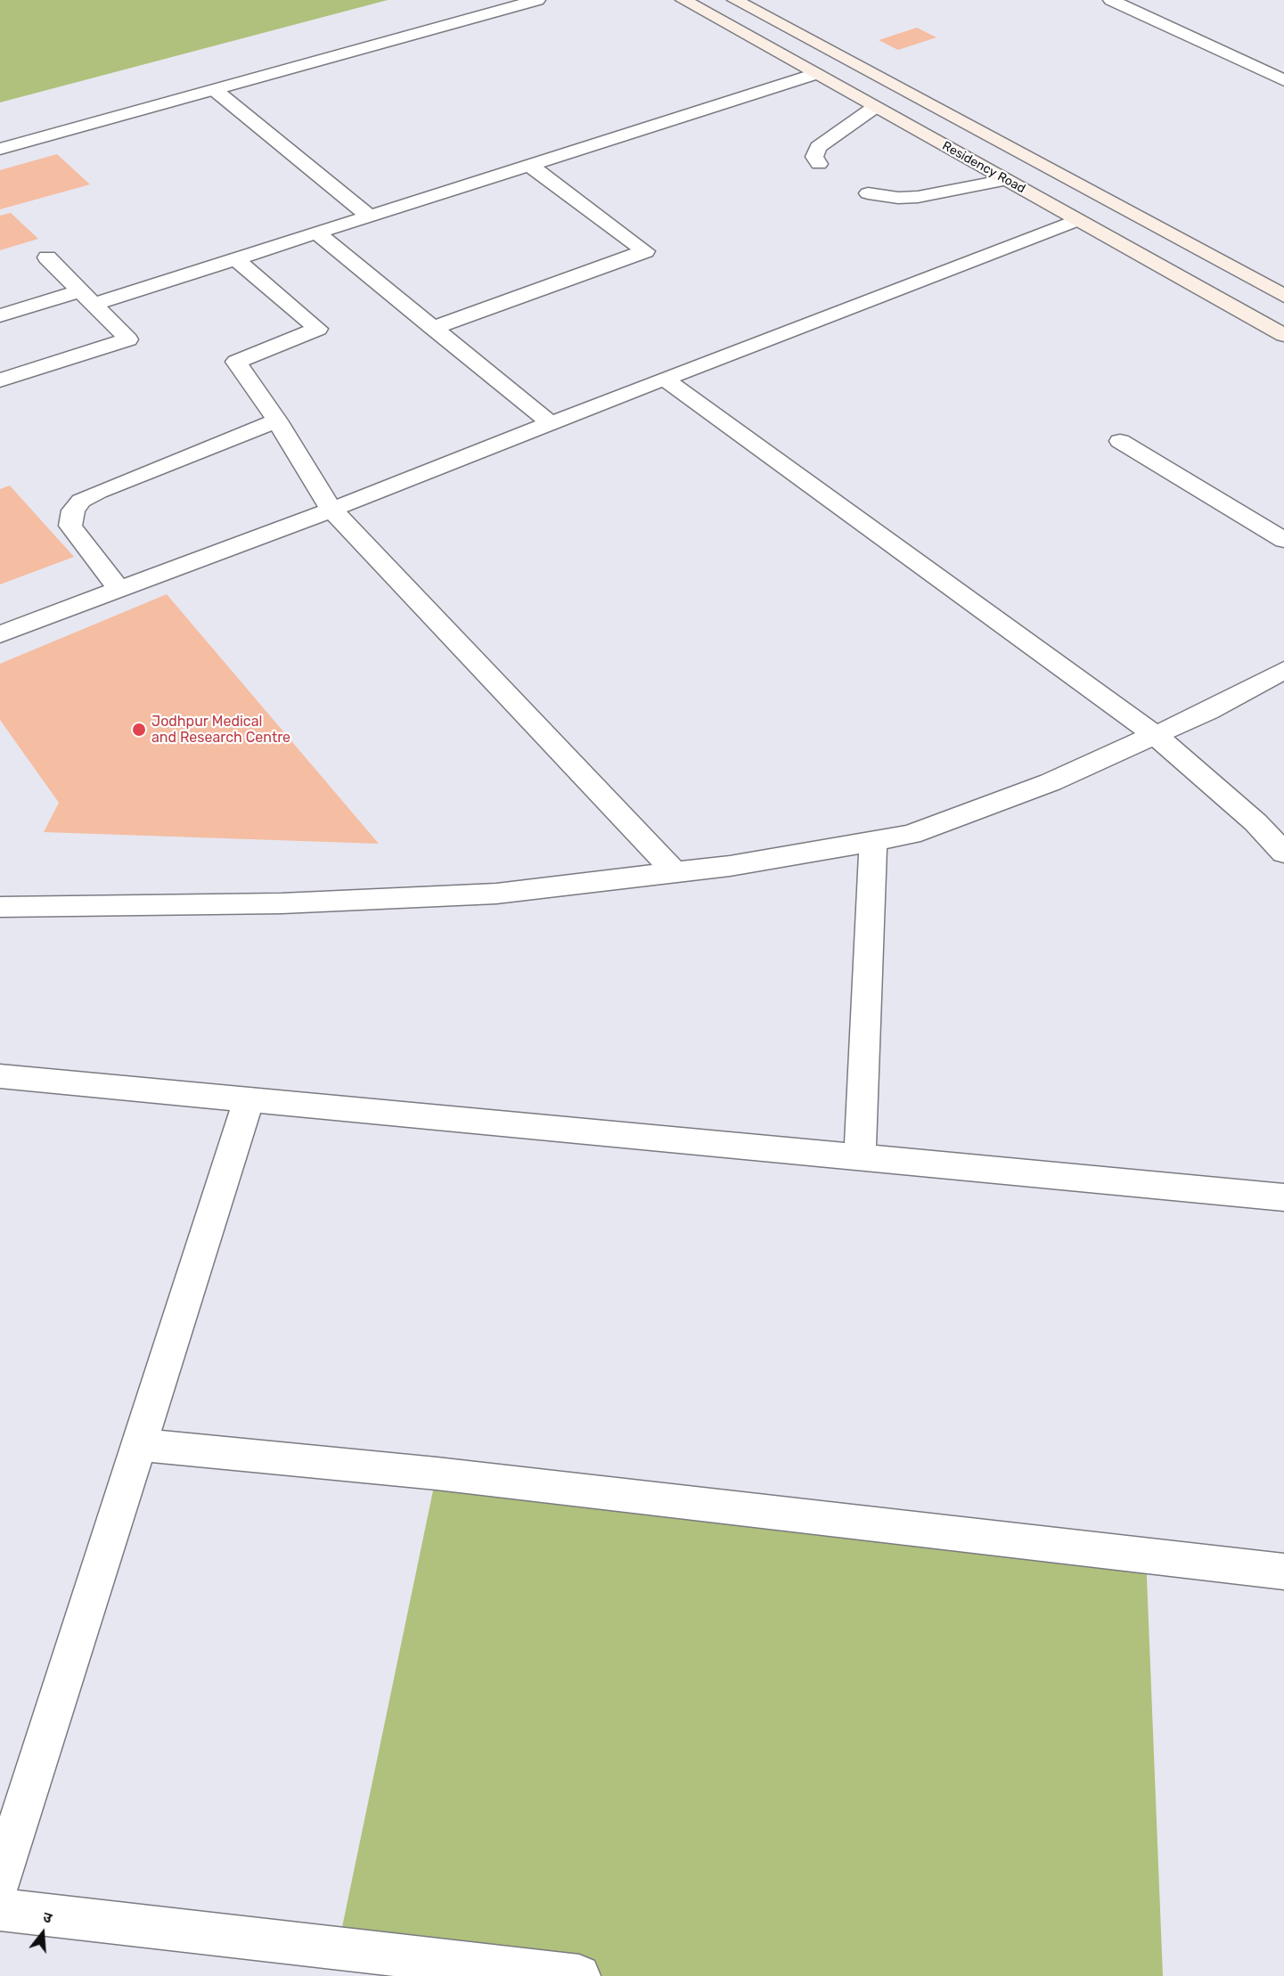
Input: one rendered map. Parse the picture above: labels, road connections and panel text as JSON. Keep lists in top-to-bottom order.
{
  "streets": {
    "main road": ["Residency Road"]
  },
  "places": ["Jodhpur Medical and Research Centre"],
  "north": "top"
}
